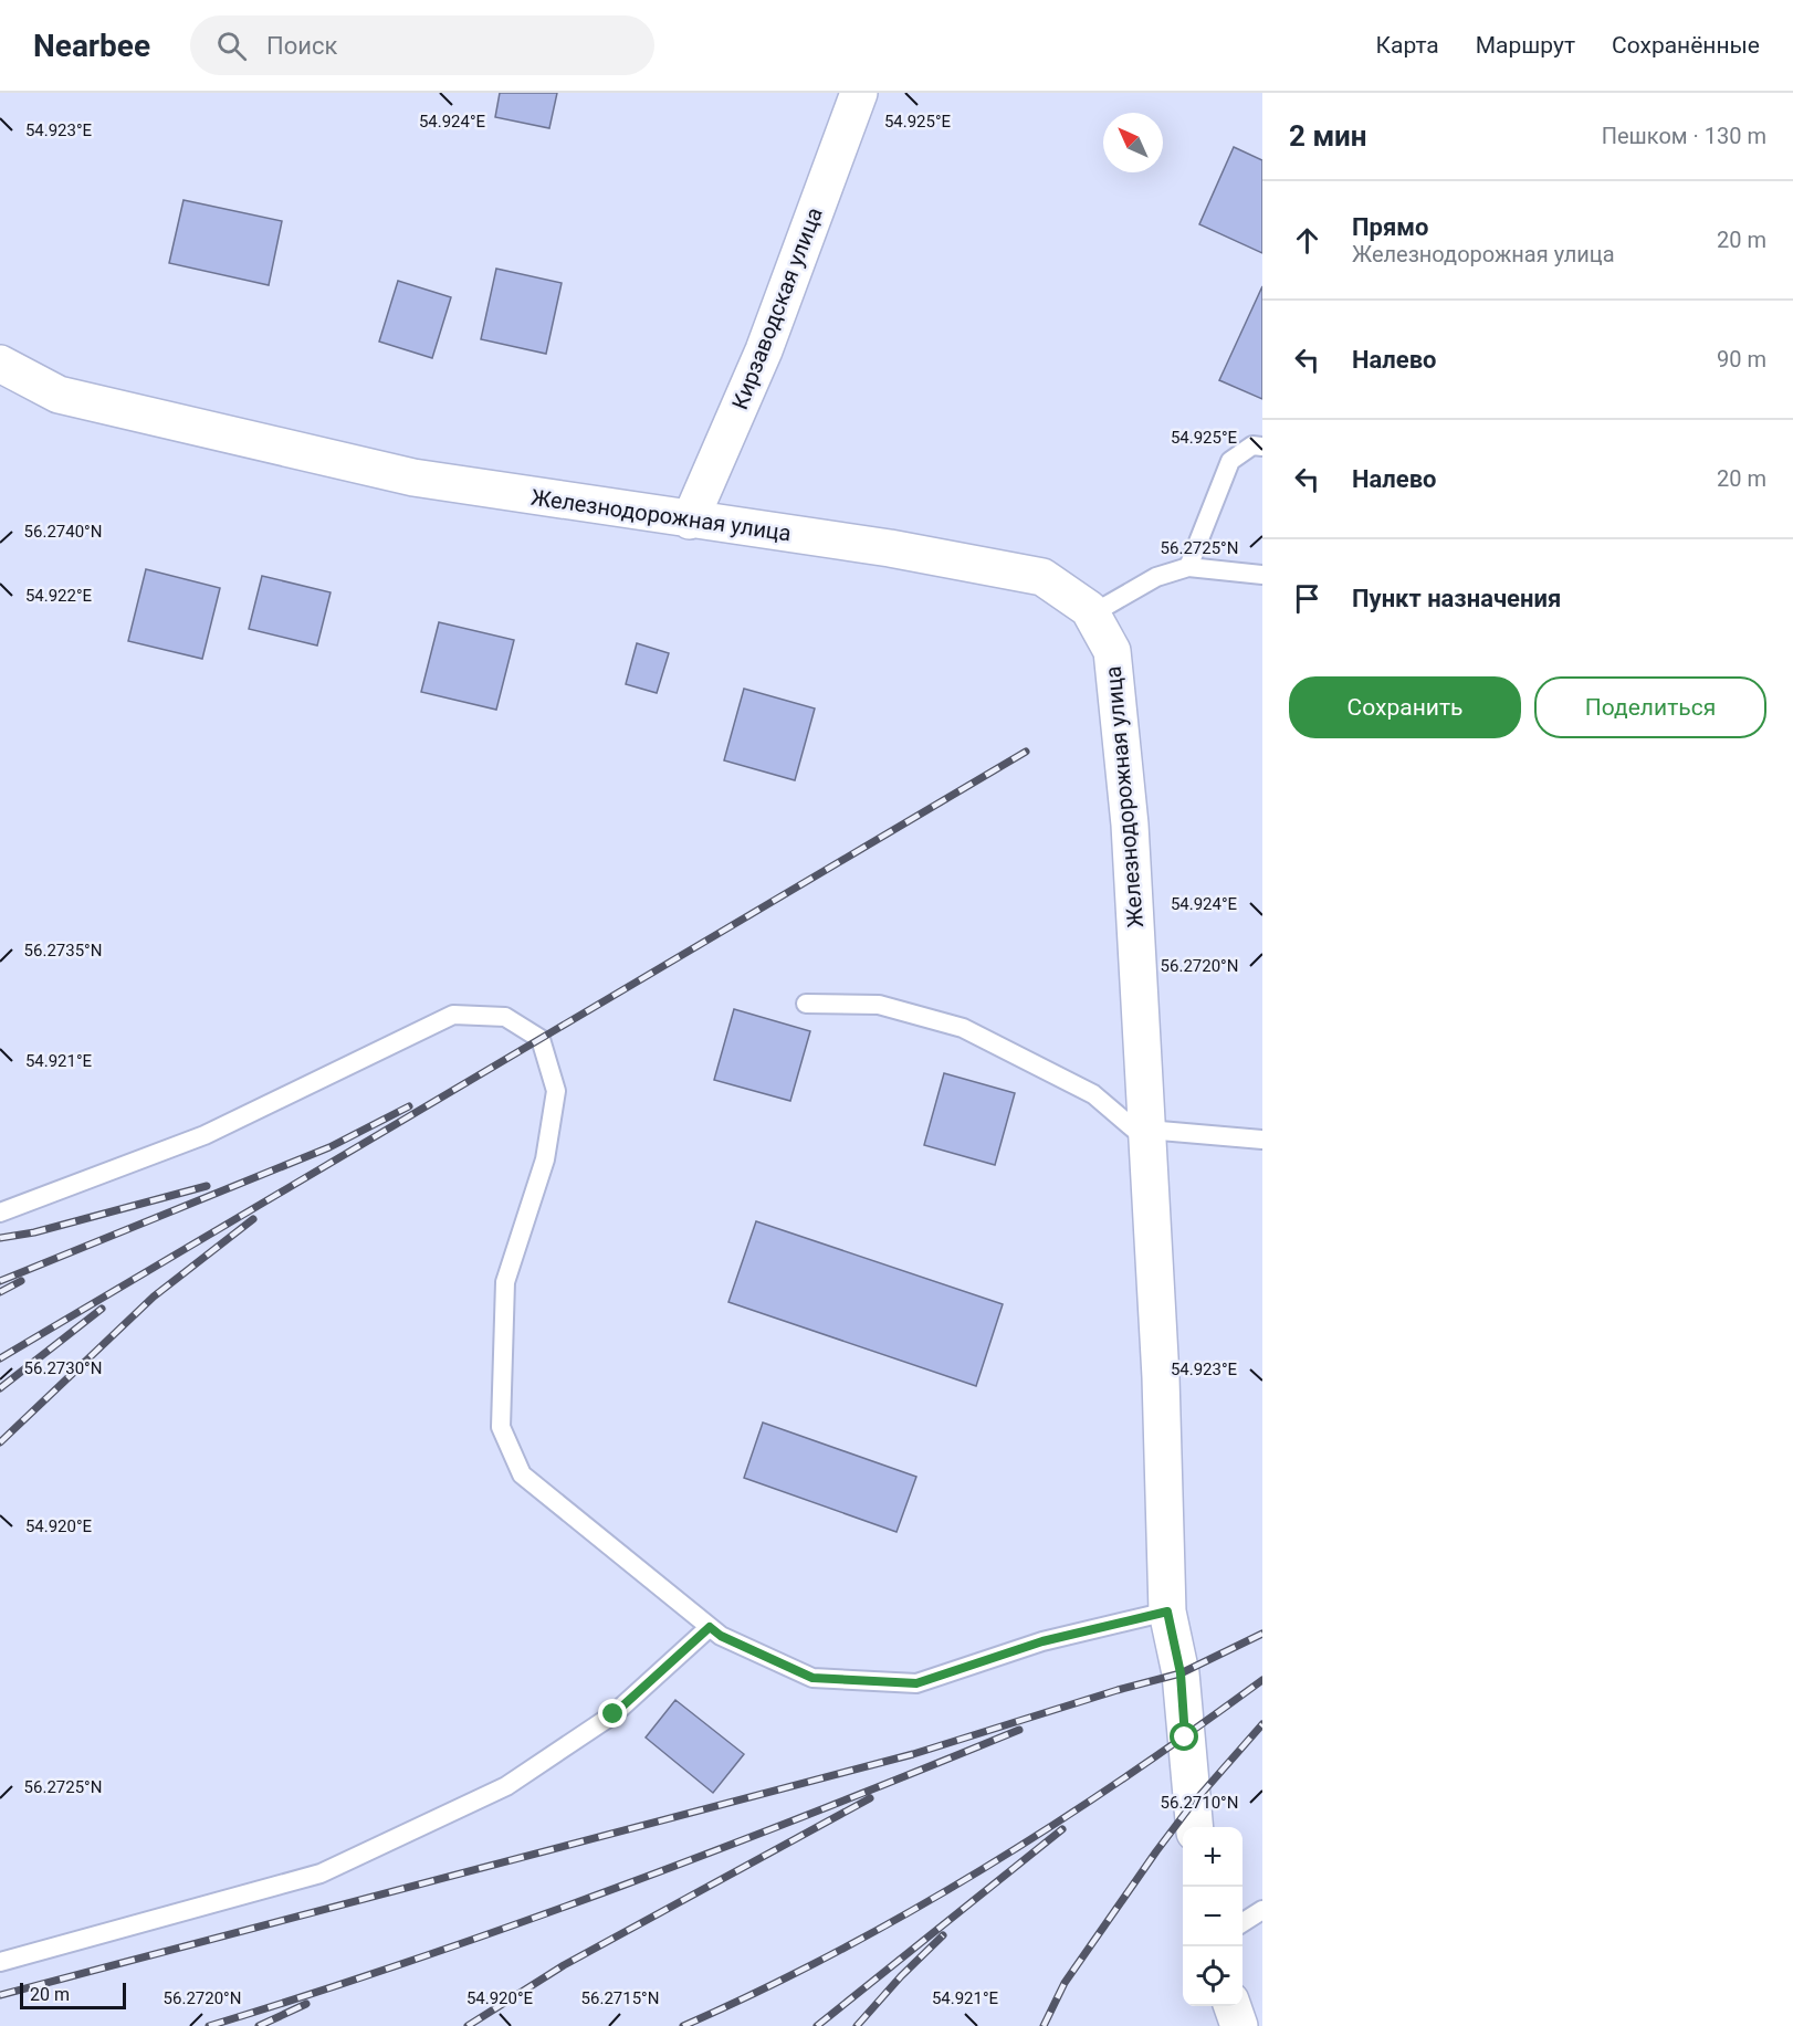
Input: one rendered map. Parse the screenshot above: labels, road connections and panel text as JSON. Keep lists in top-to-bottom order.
{
  "streets": {
    "street": ["Кирзаводская улица", "Железнодорожная улица"]
  },
  "crossings": [
    ["Кирзаводская улица", "Железнодорожная улица"]
  ],
  "scale_bar": "20 m",
  "north": "top left",
  "page": {
    "header": "Nearbee",
    "search": "Поиск",
    "nav": ["Карта", "Маршрут", "Сохранённые"],
    "heading": ["2 мин", "Пешком · 130 m"],
    "list": [
      ["Прямо", "Железнодорожная улица", "20 m"],
      ["Налево", "90 m"],
      ["Налево", "20 m"],
      "Пункт назначения"
    ],
    "buttons": ["Сохранить", "Поделиться"],
    "map_buttons": ["+", "−"],
    "scale": "20 m"
  },
  "coordinates": [
    "54.924°E",
    "54.925°E",
    "54.923°E",
    "56.2740°N",
    "56.2725°N",
    "54.922°E",
    "56.2735°N",
    "56.2720°N",
    "54.921°E",
    "56.2730°N",
    "54.920°E",
    "56.2710°N",
    "56.2715°N"
  ]
}
